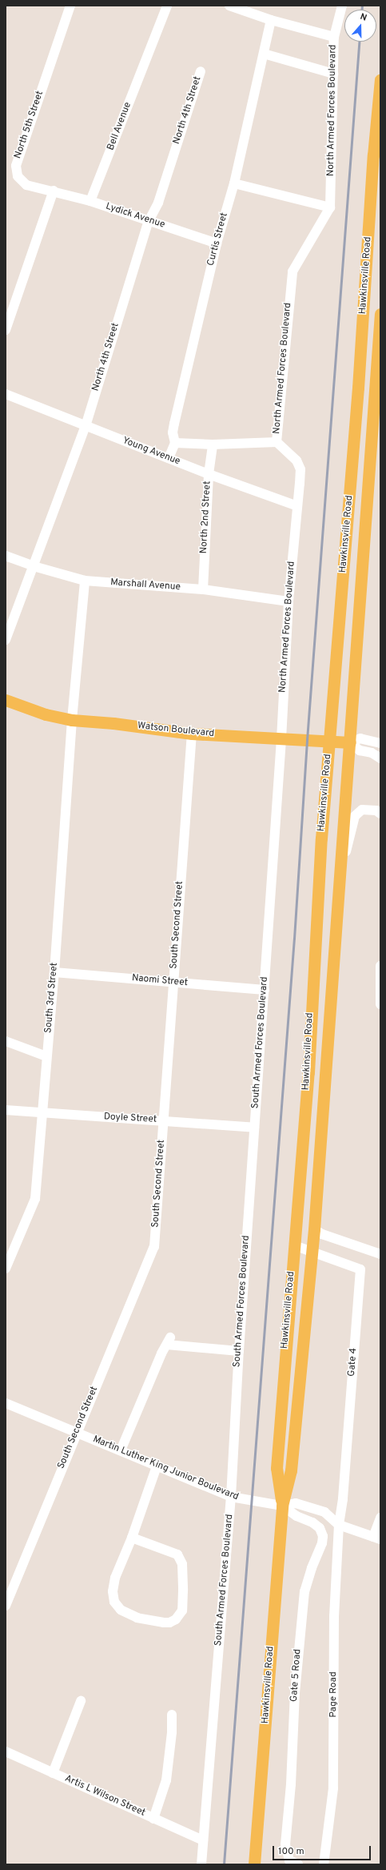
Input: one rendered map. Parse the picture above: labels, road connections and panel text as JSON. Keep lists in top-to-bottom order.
{
  "streets": {
    "main road": ["Hawkinsville Road", "Watson Boulevard"],
    "street": [
      "North 4th Street",
      "North Armed Forces Boulevard",
      "North 5th Street",
      "Bell Avenue",
      "Lydick Avenue",
      "Curtis Street",
      "Young Avenue",
      "North 2nd Street",
      "Marshall Avenue",
      "South Second Street",
      "Naomi Street",
      "South 3rd Street",
      "South Armed Forces Boulevard",
      "Doyle Street",
      "Gate 4",
      "Martin Luther King Junior Boulevard",
      "Gate 5 Road",
      "Page Road",
      "Artis L Wilson Street"
    ]
  },
  "crossings": [
    ["North 4th Street", "Lydick Avenue"],
    ["North 4th Street", "Young Avenue"],
    ["North 4th Street", "Marshall Avenue"],
    ["North Armed Forces Boulevard", "Young Avenue"],
    ["North Armed Forces Boulevard", "Marshall Avenue"],
    ["North Armed Forces Boulevard", "Watson Boulevard"],
    ["North Armed Forces Boulevard", "South Armed Forces Boulevard"],
    ["North 5th Street", "Lydick Avenue"],
    ["Bell Avenue", "Lydick Avenue"],
    ["Lydick Avenue", "Curtis Street"],
    ["Curtis Street", "Young Avenue"],
    ["Hawkinsville Road", "Watson Boulevard"],
    ["Hawkinsville Road", "Gate 4"],
    ["Hawkinsville Road", "Martin Luther King Junior Boulevard"],
    ["Hawkinsville Road", "Gate 5 Road"],
    ["Young Avenue", "North 2nd Street"],
    ["North 2nd Street", "Marshall Avenue"],
    ["Marshall Avenue", "South 3rd Street"],
    ["Watson Boulevard", "South Second Street"],
    ["Watson Boulevard", "South 3rd Street"],
    ["Watson Boulevard", "South Armed Forces Boulevard"],
    ["South Second Street", "Naomi Street"],
    ["South Second Street", "Doyle Street"],
    ["South Second Street", "Martin Luther King Junior Boulevard"],
    ["Naomi Street", "South 3rd Street"],
    ["Naomi Street", "South Armed Forces Boulevard"],
    ["South 3rd Street", "Doyle Street"],
    ["South Armed Forces Boulevard", "Doyle Street"],
    ["South Armed Forces Boulevard", "Martin Luther King Junior Boulevard"],
    ["South Armed Forces Boulevard", "Artis L Wilson Street"],
    ["Gate 4", "Martin Luther King Junior Boulevard"],
    ["Gate 4", "Page Road"],
    ["Martin Luther King Junior Boulevard", "Gate 5 Road"],
    ["Martin Luther King Junior Boulevard", "Page Road"]
  ],
  "scale_bar": "100 m",
  "north": "top"
}
